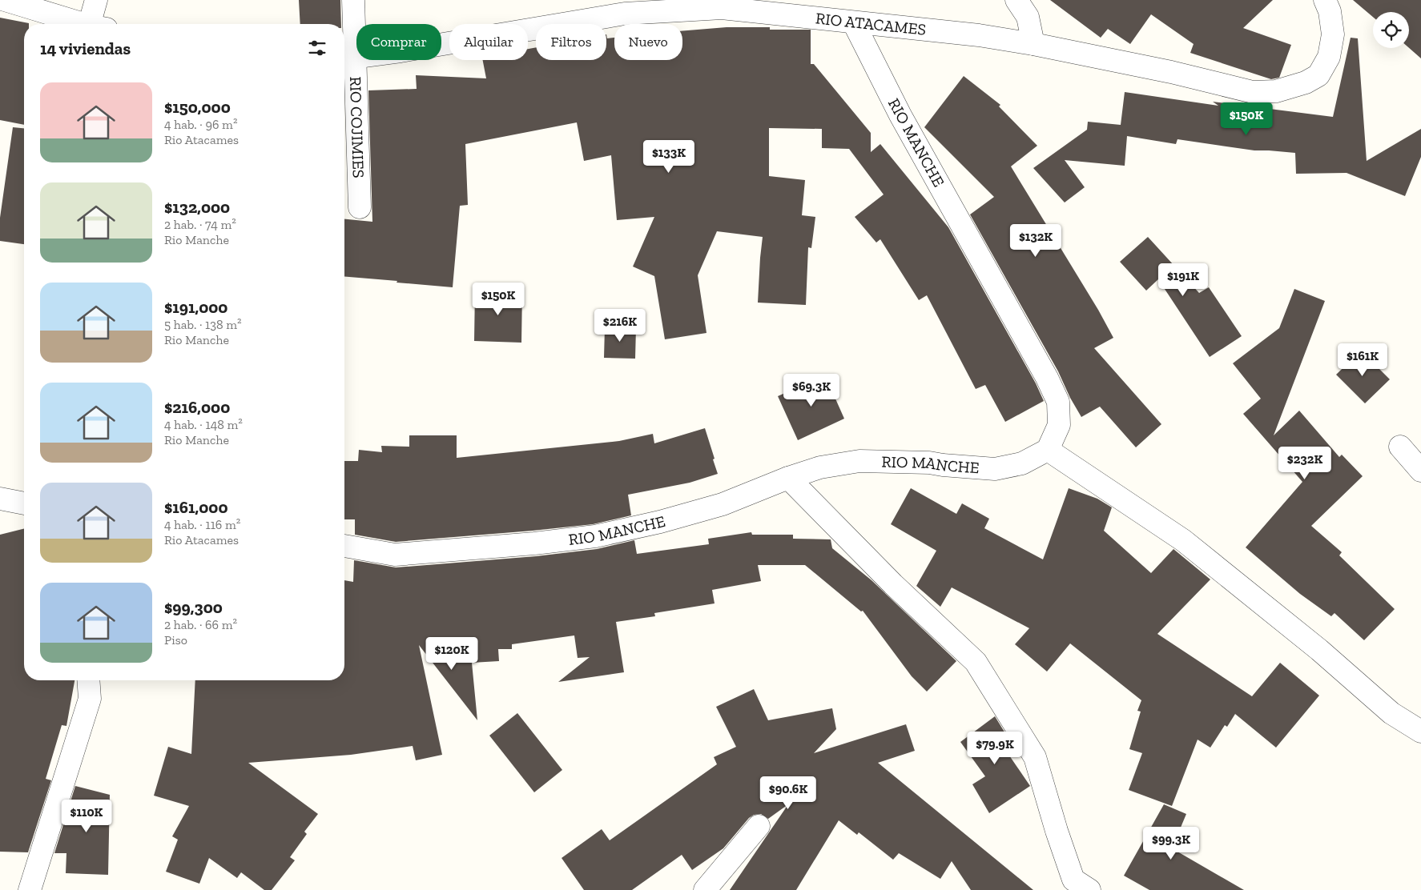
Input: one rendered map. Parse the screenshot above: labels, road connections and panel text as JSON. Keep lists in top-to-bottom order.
{
  "streets": {
    "street": ["RIO ATACAMES", "RIO COJIMIES", "RIO MANCHE"]
  },
  "crossings": [
    ["RIO ATACAMES", "RIO COJIMIES"],
    ["RIO ATACAMES", "RIO MANCHE"]
  ],
  "page": {
    "chip": [
      "Comprar",
      "Alquilar",
      "Filtros",
      "Nuevo"
    ],
    "heading": "14 viviendas",
    "list": [
      {
        "name": "$150,000",
        "note": "4 hab. · 96 m² · Rio Atacames"
      },
      {
        "name": "$132,000",
        "note": "2 hab. · 74 m² · Rio Manche"
      },
      {
        "name": "$191,000",
        "note": "5 hab. · 138 m² · Rio Manche"
      },
      {
        "name": "$216,000",
        "note": "4 hab. · 148 m² · Rio Manche"
      },
      {
        "name": "$161,000",
        "note": "4 hab. · 116 m² · Rio Atacames"
      },
      {
        "name": "$99,300",
        "note": "2 hab. · 66 m² · Piso"
      }
    ],
    "price": [
      "$150K",
      "$133K",
      "$132K",
      "$191K",
      "$150K",
      "$216K",
      "$161K",
      "$69.3K",
      "$232K",
      "$120K",
      "$79.9K",
      "$90.6K",
      "$110K",
      "$99.3K"
    ]
  }
}
